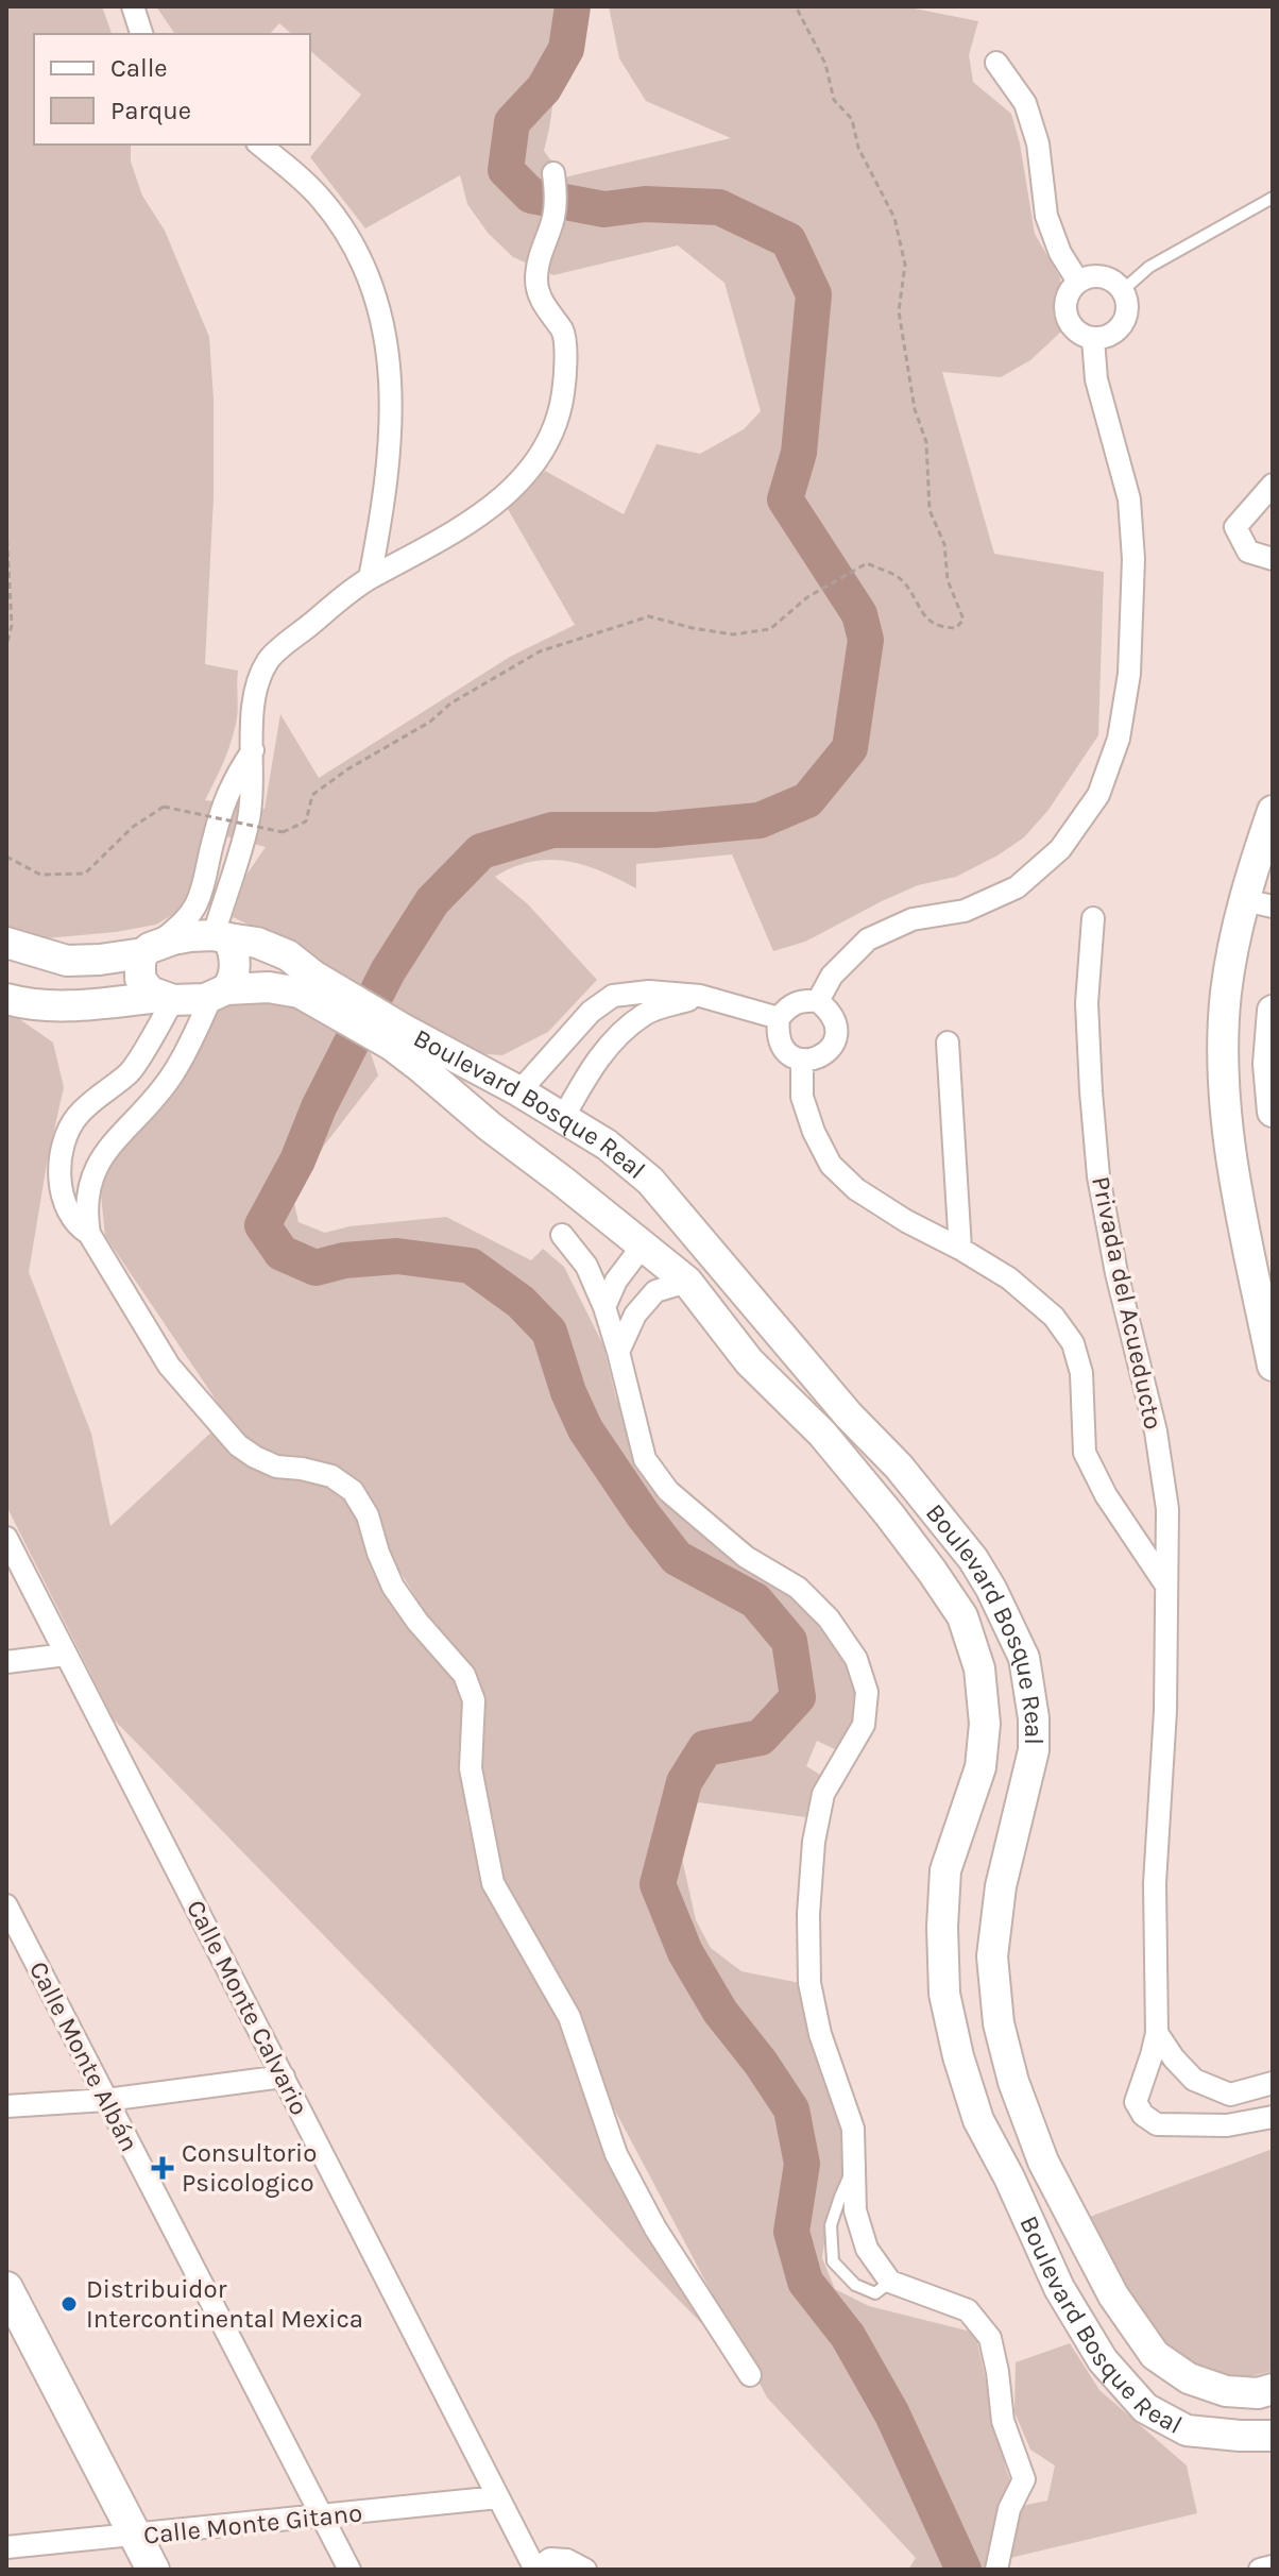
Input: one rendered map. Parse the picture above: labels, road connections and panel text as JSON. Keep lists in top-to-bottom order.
{
  "streets": {
    "street": [
      "Boulevard Bosque Real",
      "Privada del Acueducto",
      "Calle Monte Calvario",
      "Calle Monte Albán",
      "Calle Monte Gitano"
    ]
  },
  "crossings": [
    ["Calle Monte Calvario", "Calle Monte Gitano"],
    ["Calle Monte Albán", "Calle Monte Gitano"]
  ],
  "places": {
    "health": ["Consultorio Psicologico"],
    "other": ["Distribuidor Intercontinental Mexica"]
  },
  "legend": ["Calle", "Parque"]
}
